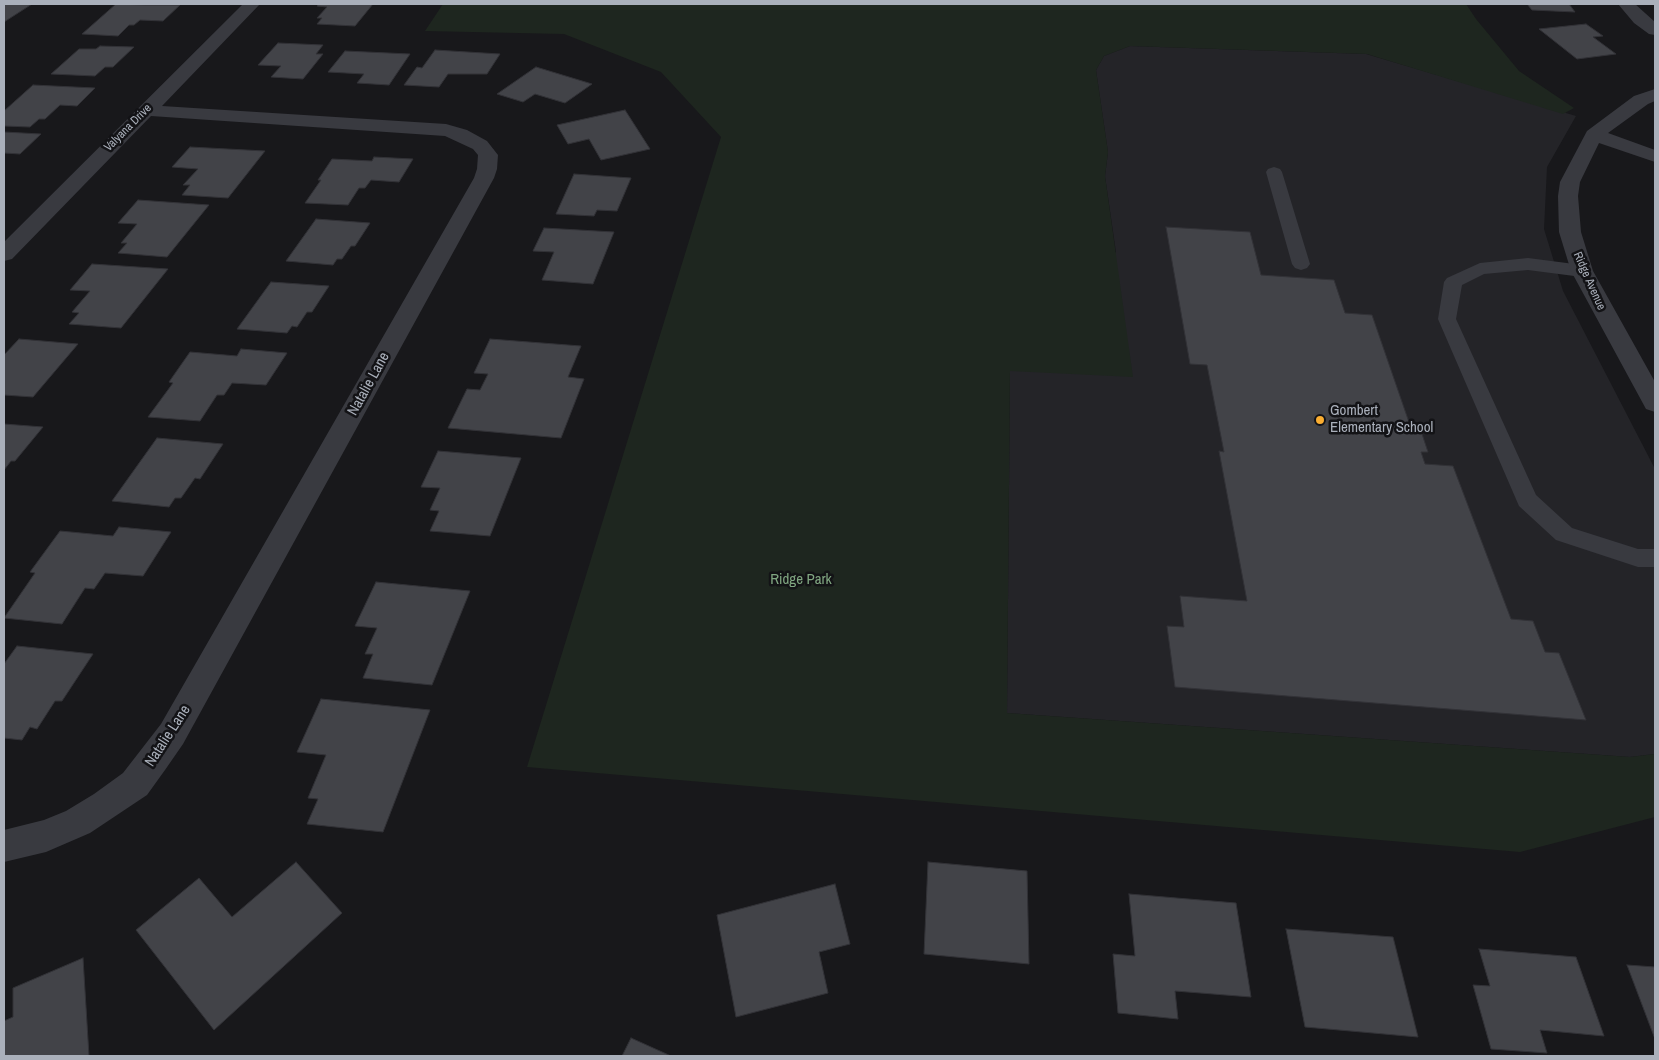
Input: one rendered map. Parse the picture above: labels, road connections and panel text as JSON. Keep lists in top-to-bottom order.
{
  "streets": {
    "street": ["Valyana Drive", "Ridge Avenue", "Natalie Lane"]
  },
  "crossings": [
    ["Valyana Drive", "Natalie Lane"]
  ],
  "parks": ["Ridge Park"],
  "places": ["Gombert Elementary School"]
}
